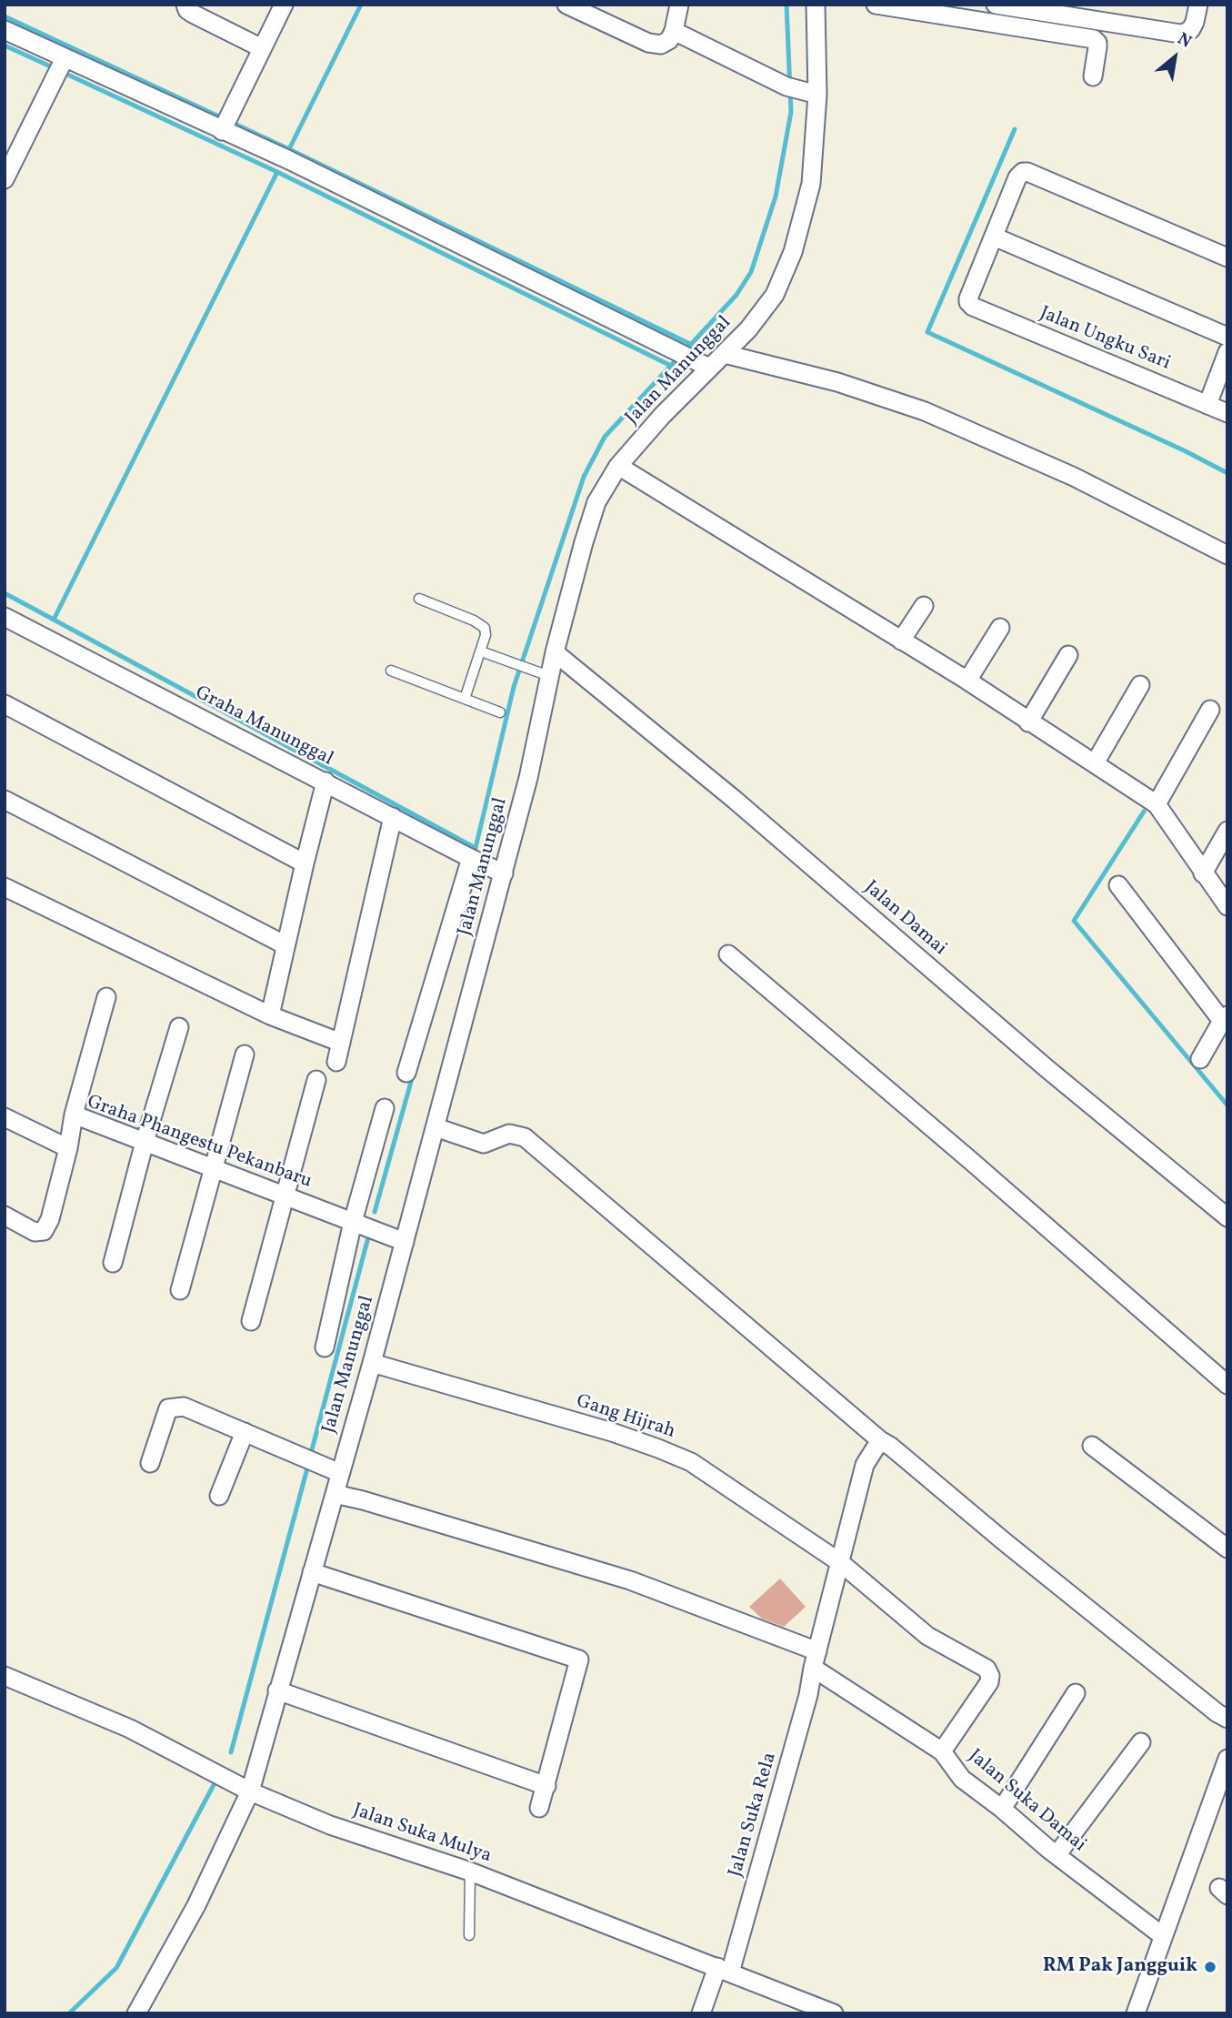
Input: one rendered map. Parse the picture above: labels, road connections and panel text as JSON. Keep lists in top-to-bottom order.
{
  "streets": {
    "street": [
      "Jalan Ungku Sari",
      "Jalan Manunggal",
      "Graha Manunggal",
      "Jalan Damai",
      "Graha Phangestu Pekanbaru",
      "Gang Hijrah",
      "Jalan Suka Damai",
      "Jalan Suka Rela",
      "Jalan Suka Mulya"
    ]
  },
  "crossings": [
    ["Jalan Manunggal", "Graha Manunggal"],
    ["Jalan Manunggal", "Jalan Damai"],
    ["Jalan Manunggal", "Graha Phangestu Pekanbaru"],
    ["Jalan Manunggal", "Gang Hijrah"],
    ["Jalan Manunggal", "Jalan Suka Damai"],
    ["Jalan Manunggal", "Jalan Suka Mulya"],
    ["Gang Hijrah", "Jalan Suka Damai"],
    ["Gang Hijrah", "Jalan Suka Rela"],
    ["Jalan Suka Damai", "Jalan Suka Rela"],
    ["Jalan Suka Rela", "Jalan Suka Mulya"]
  ],
  "places": ["RM Pak Jangguik"],
  "north": "top right"
}
